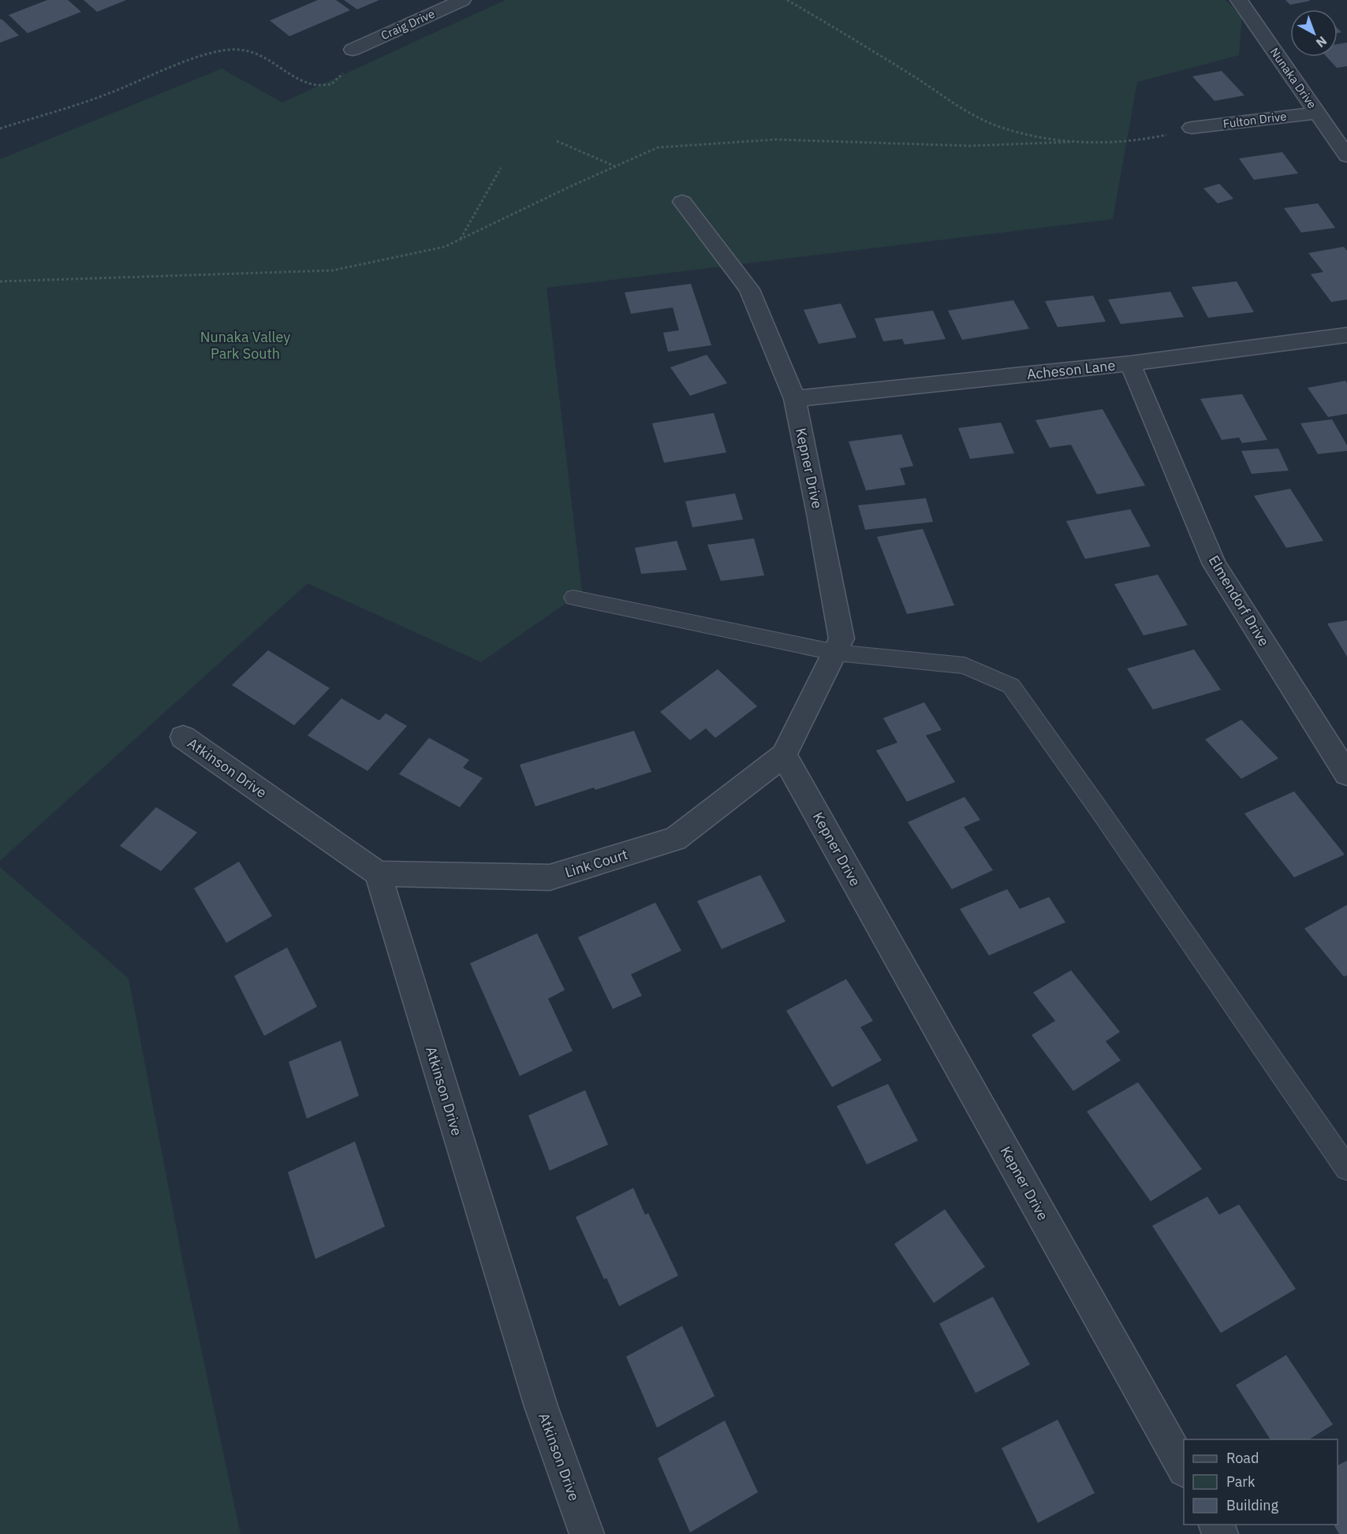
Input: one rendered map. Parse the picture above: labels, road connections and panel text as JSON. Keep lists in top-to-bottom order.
{
  "streets": {
    "street": [
      "Craig Drive",
      "Nunaka Drive",
      "Fulton Drive",
      "Acheson Lane",
      "Kepner Drive",
      "Elmendorf Drive",
      "Atkinson Drive",
      "Link Court"
    ]
  },
  "crossings": [
    ["Nunaka Drive", "Fulton Drive"],
    ["Acheson Lane", "Kepner Drive"],
    ["Acheson Lane", "Elmendorf Drive"],
    ["Kepner Drive", "Link Court"],
    ["Atkinson Drive", "Link Court"]
  ],
  "parks": ["Nunaka Valley Park South"],
  "legend": ["Road", "Park", "Building"],
  "north": "bottom right"
}
